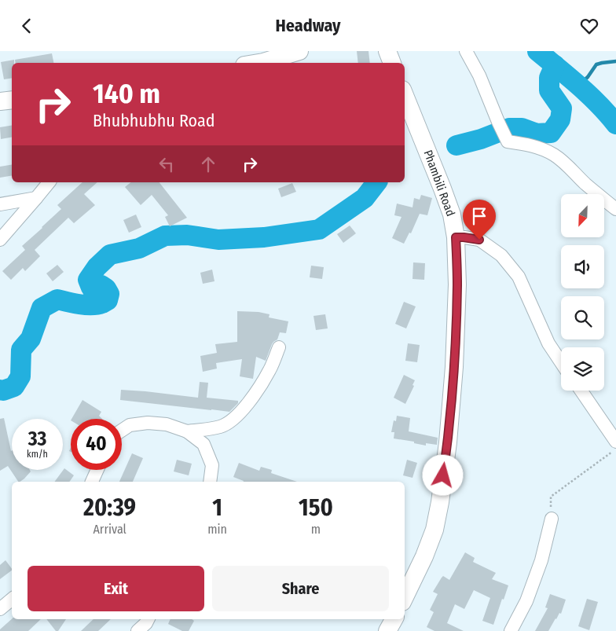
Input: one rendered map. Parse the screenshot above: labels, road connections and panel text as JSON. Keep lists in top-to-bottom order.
{
  "streets": {
    "street": ["Phambili Road"]
  },
  "north": "bottom left",
  "page": {
    "header": "Headway",
    "turn": ["140 m", "Bhubhubhu Road"],
    "speed": "33 km/h",
    "limit": "40",
    "eta": [
      "20:39",
      "Arrival",
      "1",
      "min",
      "150",
      "m"
    ],
    "buttons": ["Exit", "Share"]
  }
}
